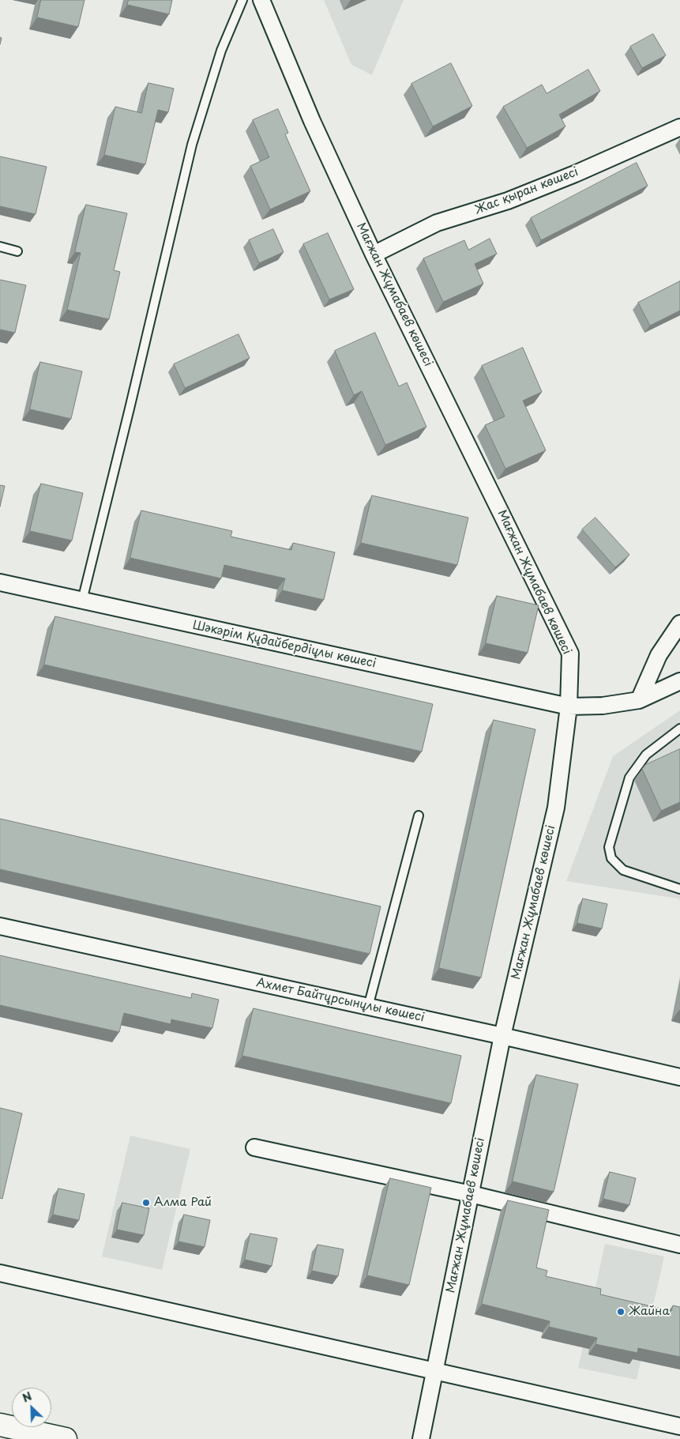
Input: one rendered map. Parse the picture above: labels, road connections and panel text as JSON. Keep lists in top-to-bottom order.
{
  "streets": {
    "street": [
      "Жас қыран көшесі",
      "Мағжан Жұмабаев көшесі",
      "Шәкәрім Құдайбердіұлы көшесі",
      "Ахмет Байтұрсынұлы көшесі"
    ]
  },
  "crossings": [
    ["Жас қыран көшесі", "Мағжан Жұмабаев көшесі"],
    ["Мағжан Жұмабаев көшесі", "Шәкәрім Құдайбердіұлы көшесі"],
    ["Мағжан Жұмабаев көшесі", "Ахмет Байтұрсынұлы көшесі"]
  ],
  "places": ["Алма Рай", "Жайна"],
  "north": "top left"
}
